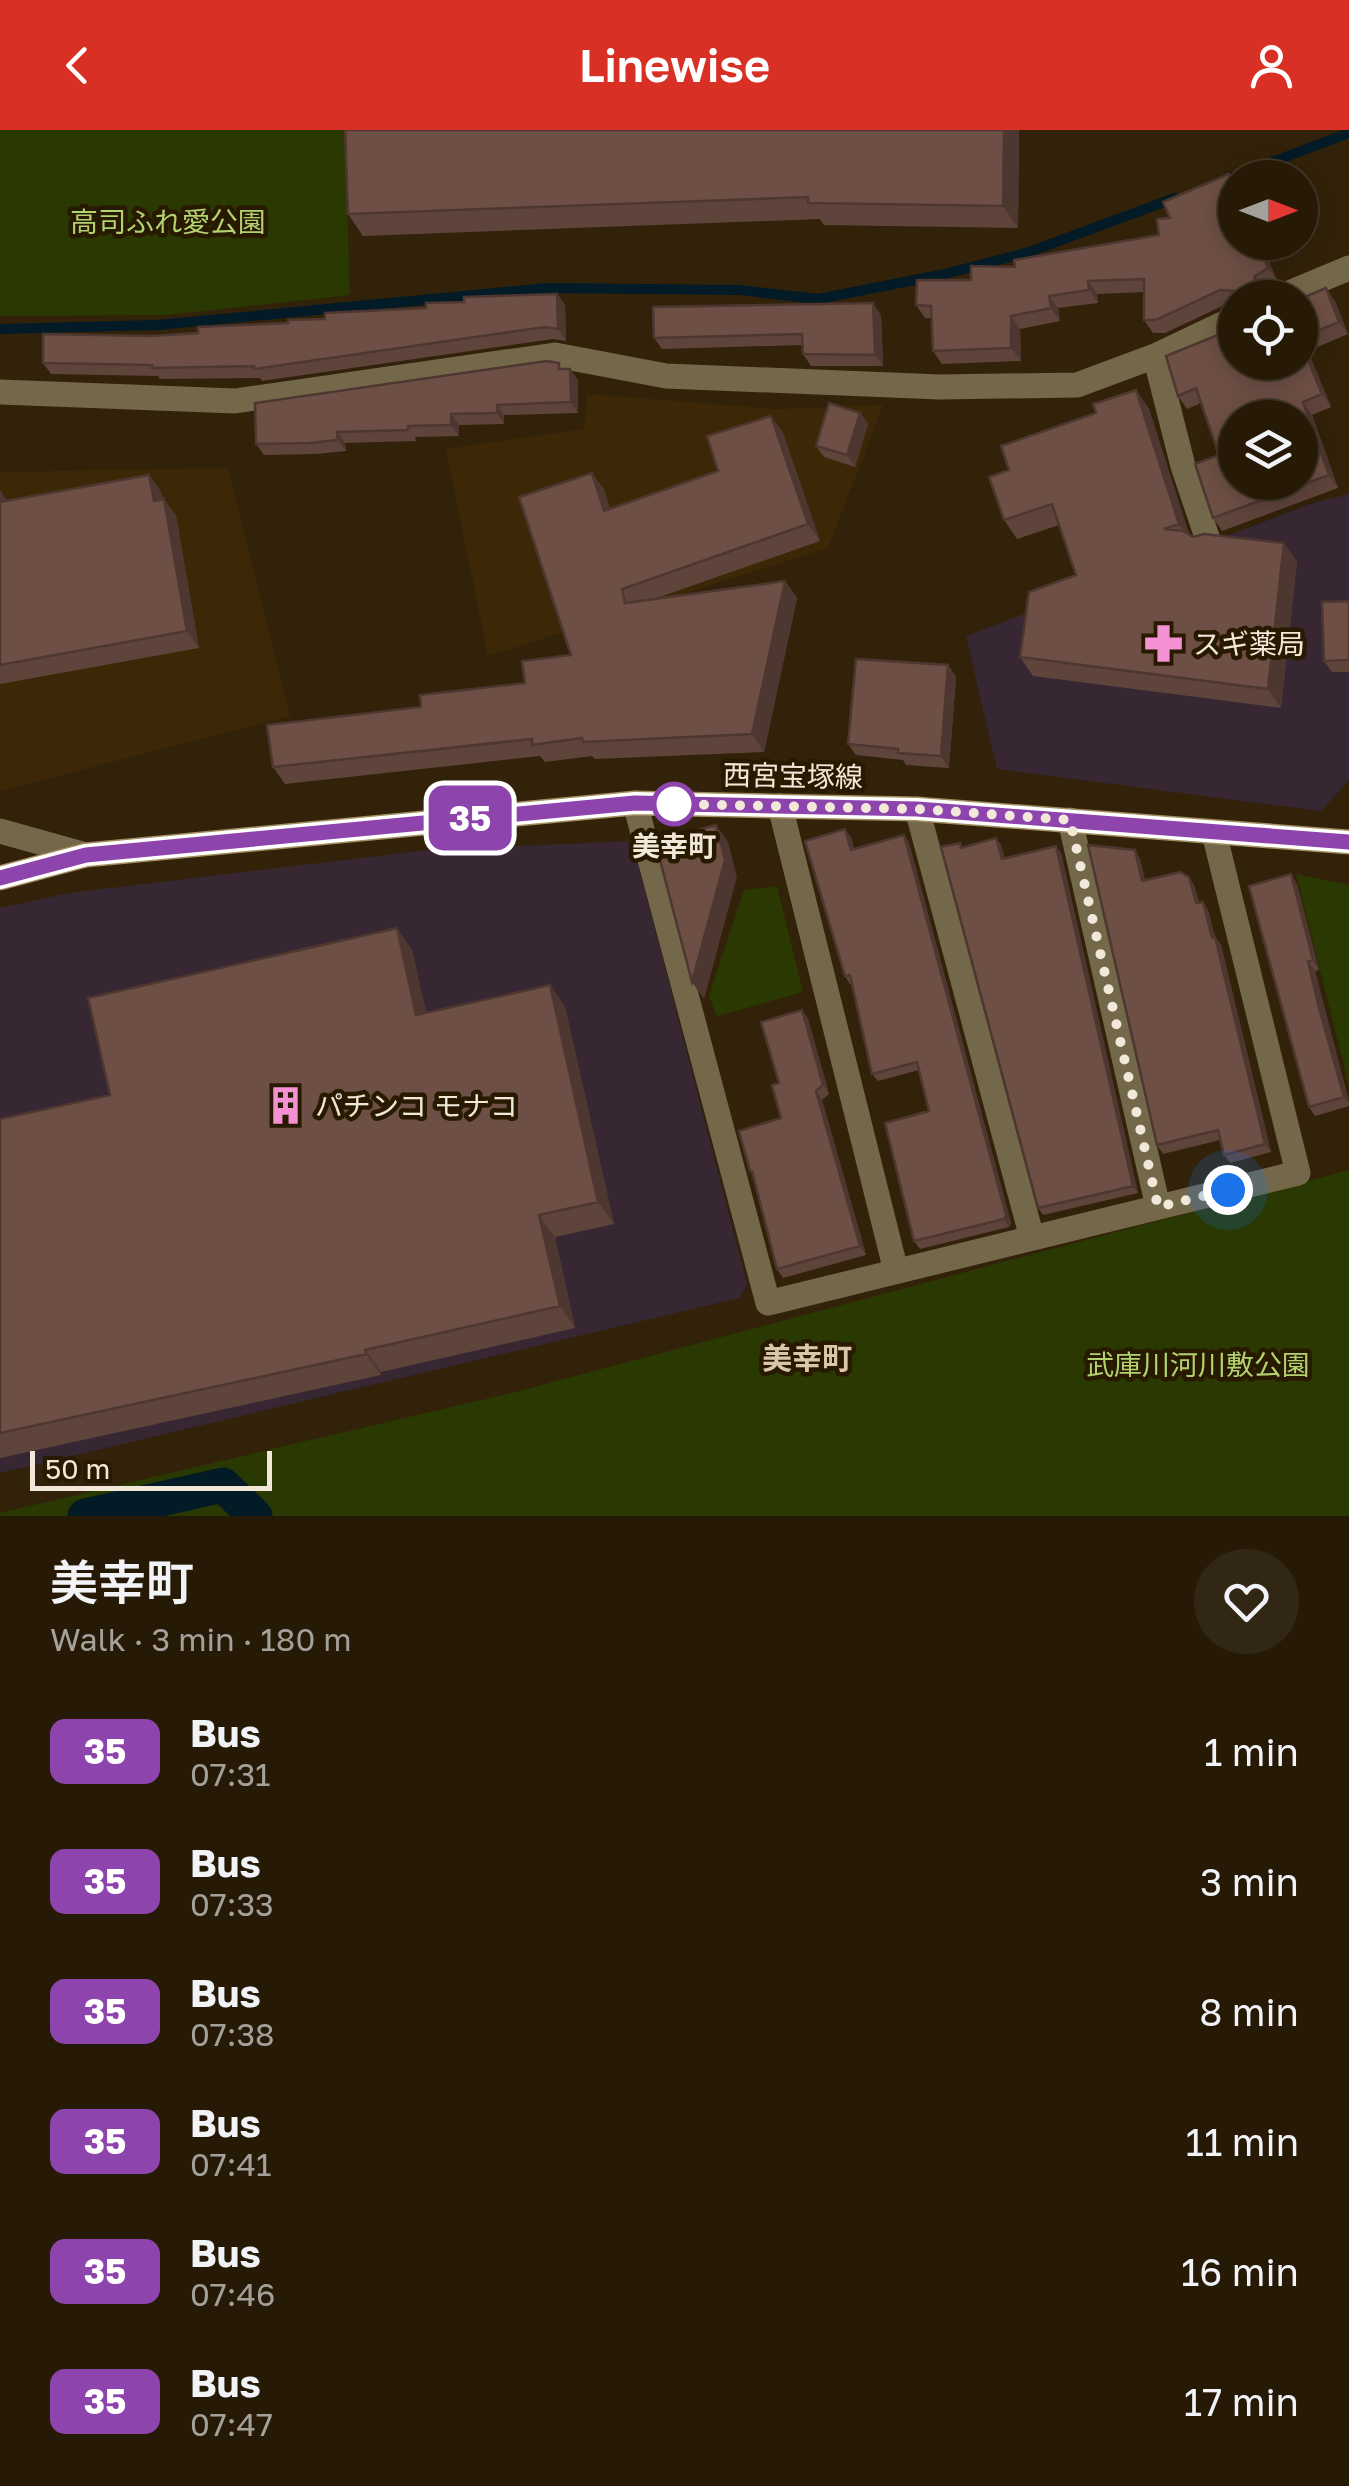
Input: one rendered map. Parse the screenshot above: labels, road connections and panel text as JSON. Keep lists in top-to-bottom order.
{
  "streets": {
    "main road": ["西宮宝塚線"]
  },
  "districts": ["美幸町"],
  "parks": ["高司ふれ愛公園", "武庫川河川敷公園"],
  "places": {
    "pharmacy": ["スギ薬局"],
    "other": ["美幸町"],
    "building": ["パチンコ モナコ"]
  },
  "lines": ["bus line 35"],
  "scale_bar": "50 m",
  "north": "right",
  "page": {
    "header": "Linewise",
    "on_map": "35",
    "scale": "50 m",
    "heading": ["美幸町", "Walk · 3 min · 180 m"],
    "list": [
      {
        "mark": "35",
        "name": "Bus",
        "note": "07:31",
        "value": "1 min"
      },
      {
        "mark": "35",
        "name": "Bus",
        "note": "07:33",
        "value": "3 min"
      },
      {
        "mark": "35",
        "name": "Bus",
        "note": "07:38",
        "value": "8 min"
      },
      {
        "mark": "35",
        "name": "Bus",
        "note": "07:41",
        "value": "11 min"
      },
      {
        "mark": "35",
        "name": "Bus",
        "note": "07:46",
        "value": "16 min"
      },
      {
        "mark": "35",
        "name": "Bus",
        "note": "07:47",
        "value": "17 min"
      }
    ]
  }
}
